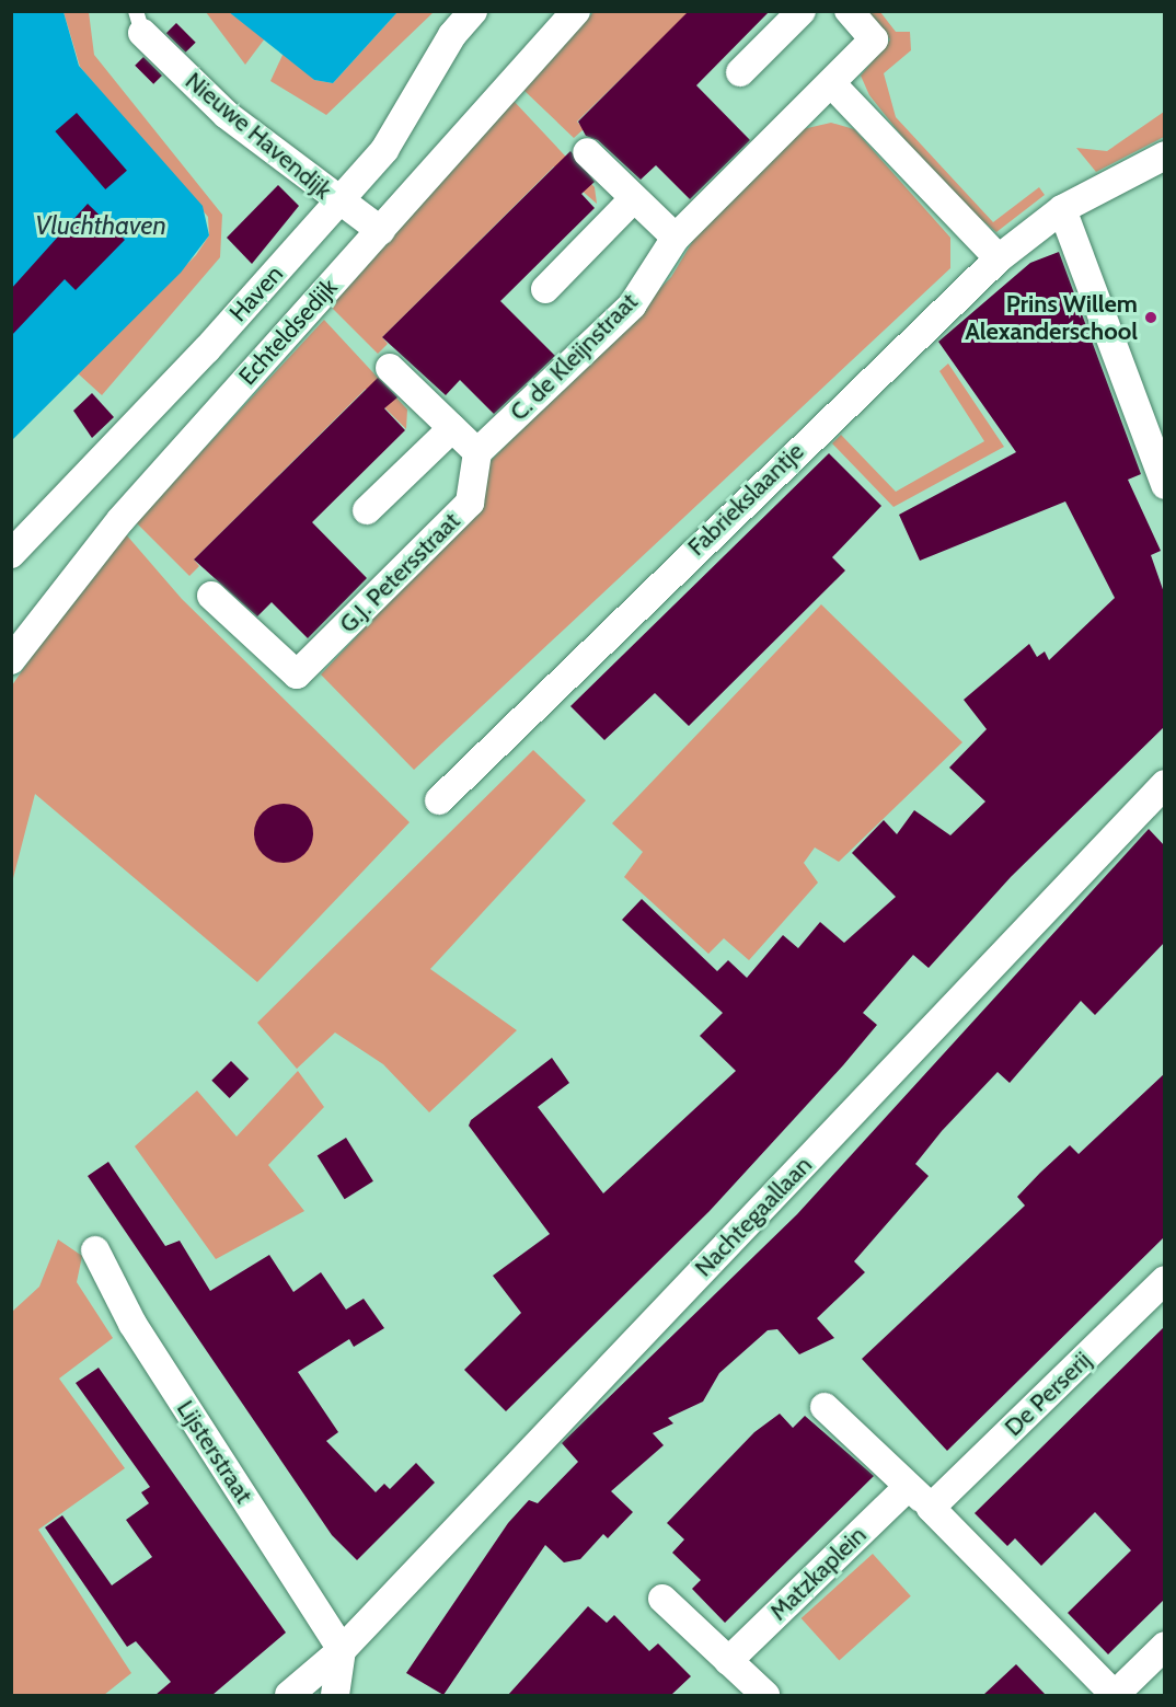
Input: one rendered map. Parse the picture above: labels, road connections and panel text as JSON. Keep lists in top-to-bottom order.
{
  "streets": {
    "street": [
      "Nieuwe Havendijk",
      "Haven",
      "Echteldsedijk",
      "C. de Kleijnstraat",
      "Fabriekslaantje",
      "G.J. Petersstraat",
      "Nachtegaallaan",
      "De Perserij",
      "Lijsterstraat",
      "Matzkaplein"
    ]
  },
  "crossings": [
    ["Nieuwe Havendijk", "Haven"],
    ["Nieuwe Havendijk", "Echteldsedijk"],
    ["C. de Kleijnstraat", "G.J. Petersstraat"],
    ["Nachtegaallaan", "Lijsterstraat"]
  ],
  "water": ["Vluchthaven"],
  "places": ["Prins Willem Alexanderschool"]
}
